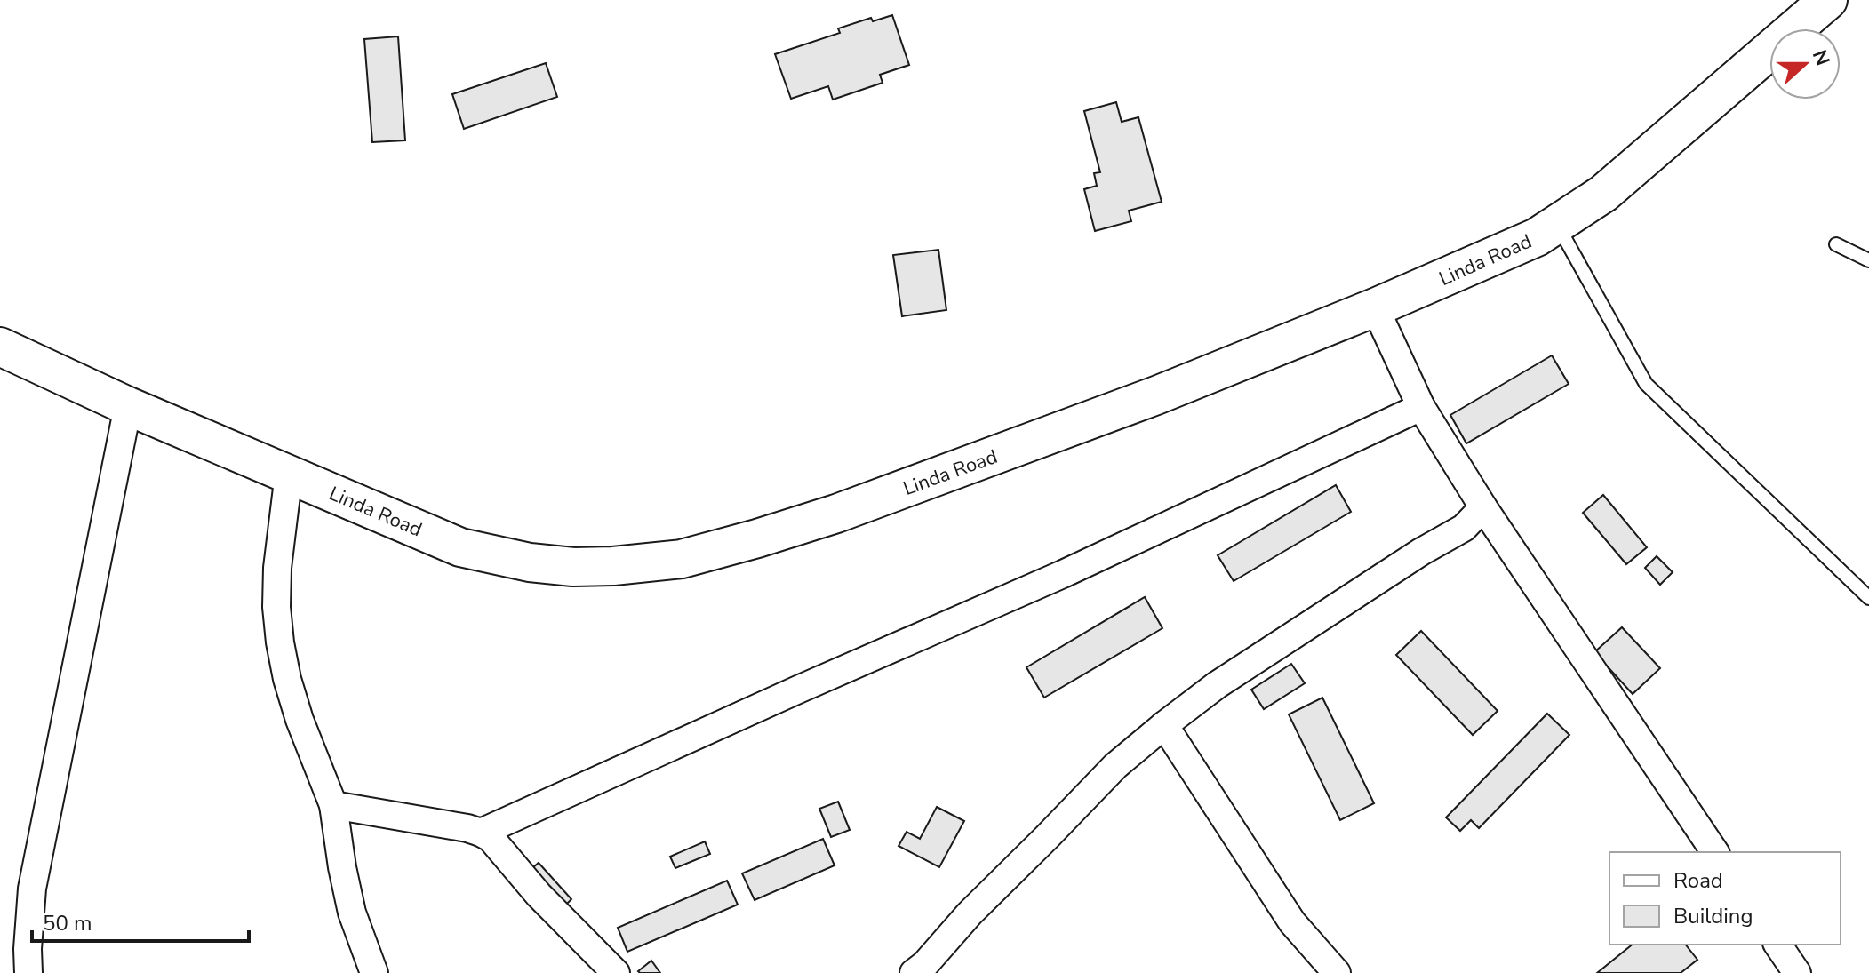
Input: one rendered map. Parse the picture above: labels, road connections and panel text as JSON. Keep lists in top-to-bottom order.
{
  "streets": {
    "street": ["Linda Road"]
  },
  "legend": ["Road", "Building"],
  "scale_bar": "50 m",
  "north": "right"
}
